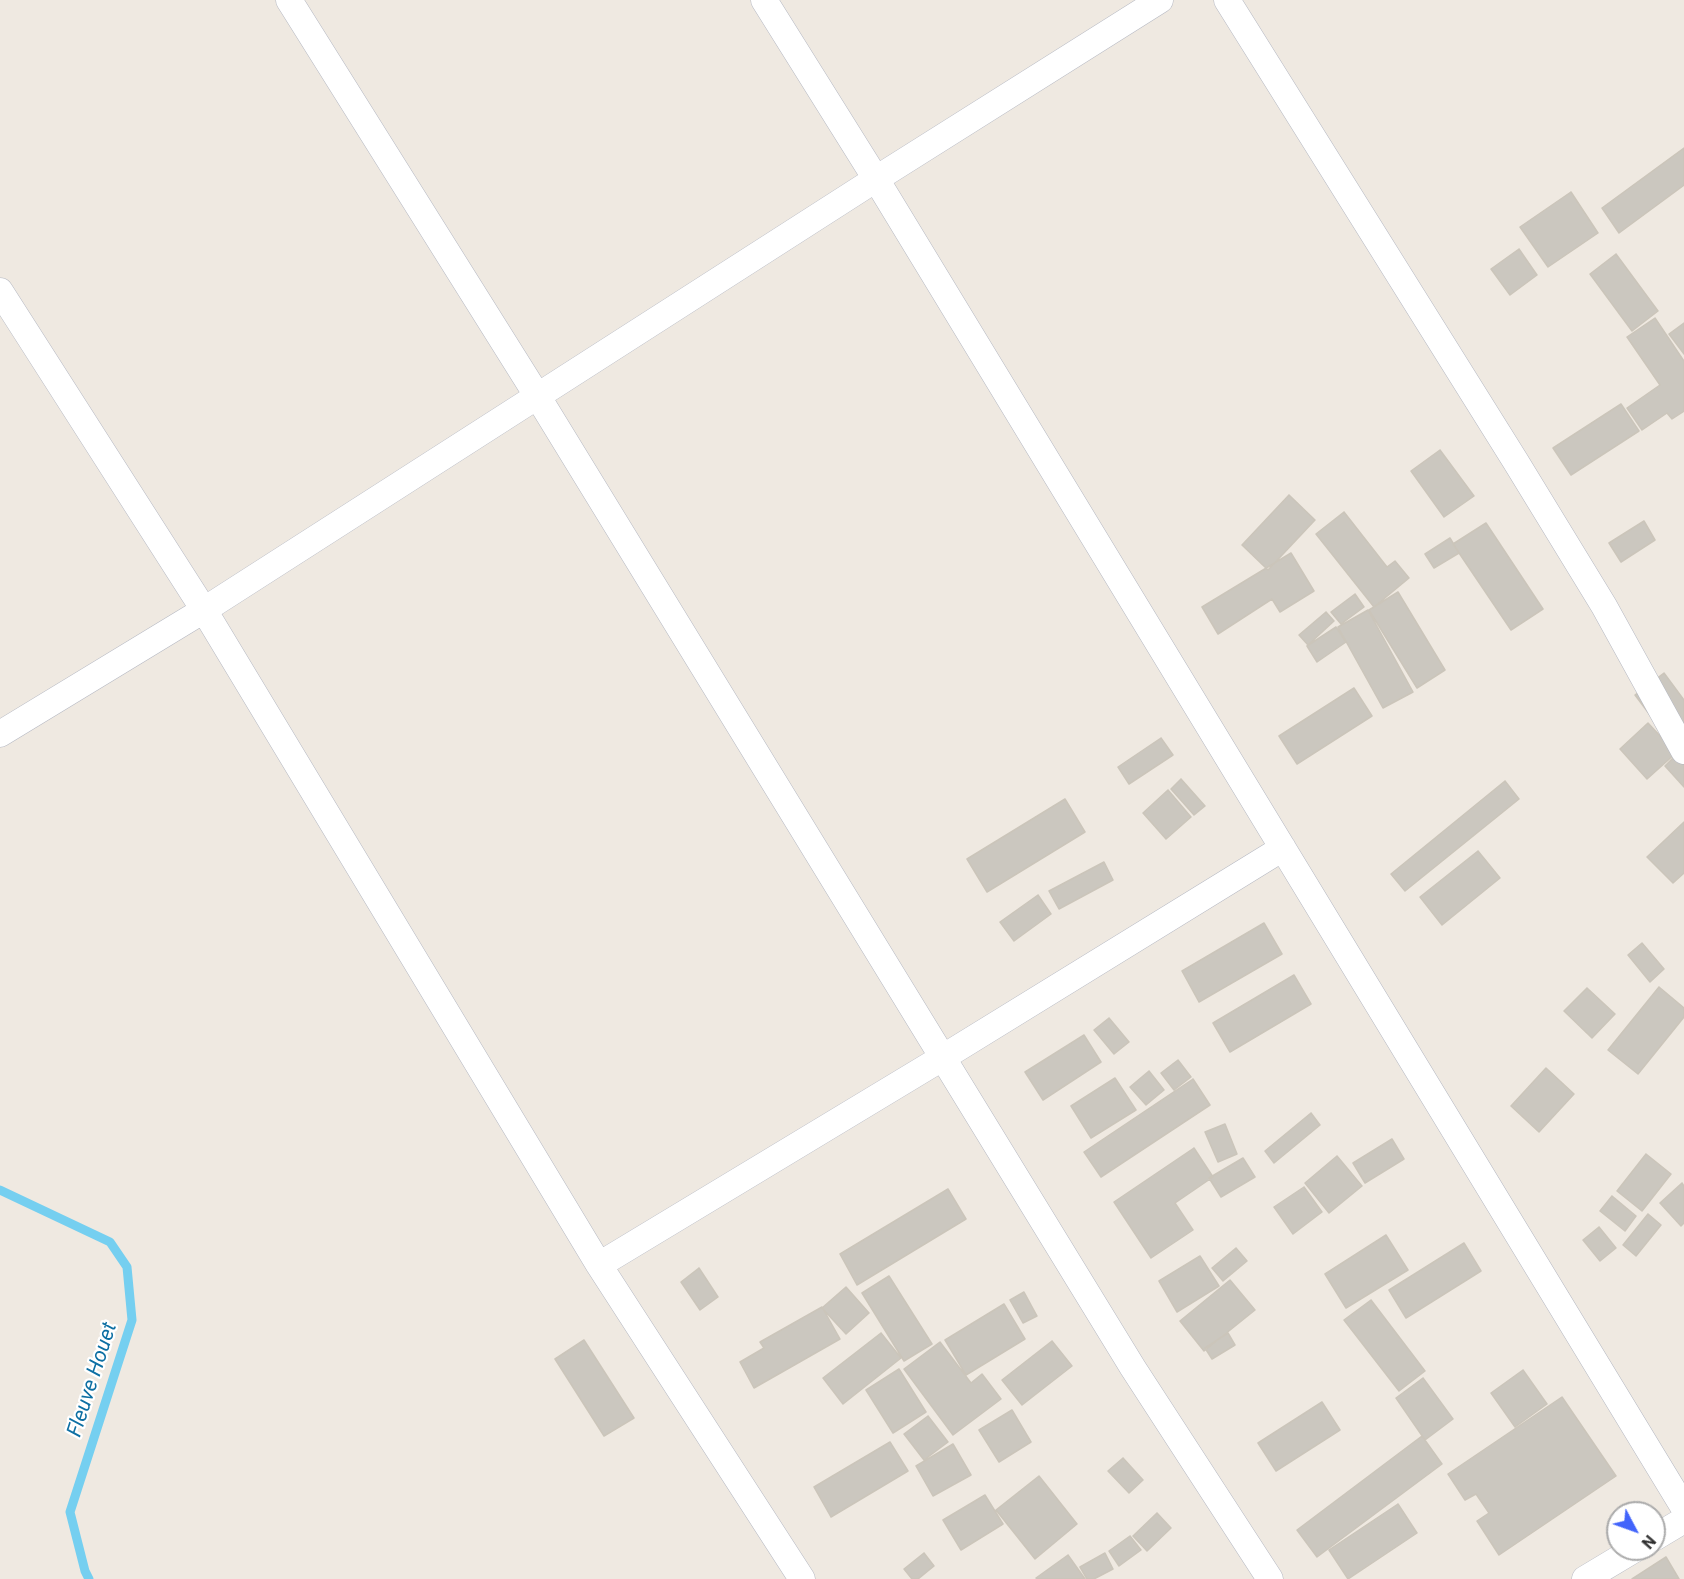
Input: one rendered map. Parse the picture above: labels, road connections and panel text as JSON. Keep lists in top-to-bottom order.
{
  "water": ["Fleuve Houet"],
  "north": "bottom right"
}
